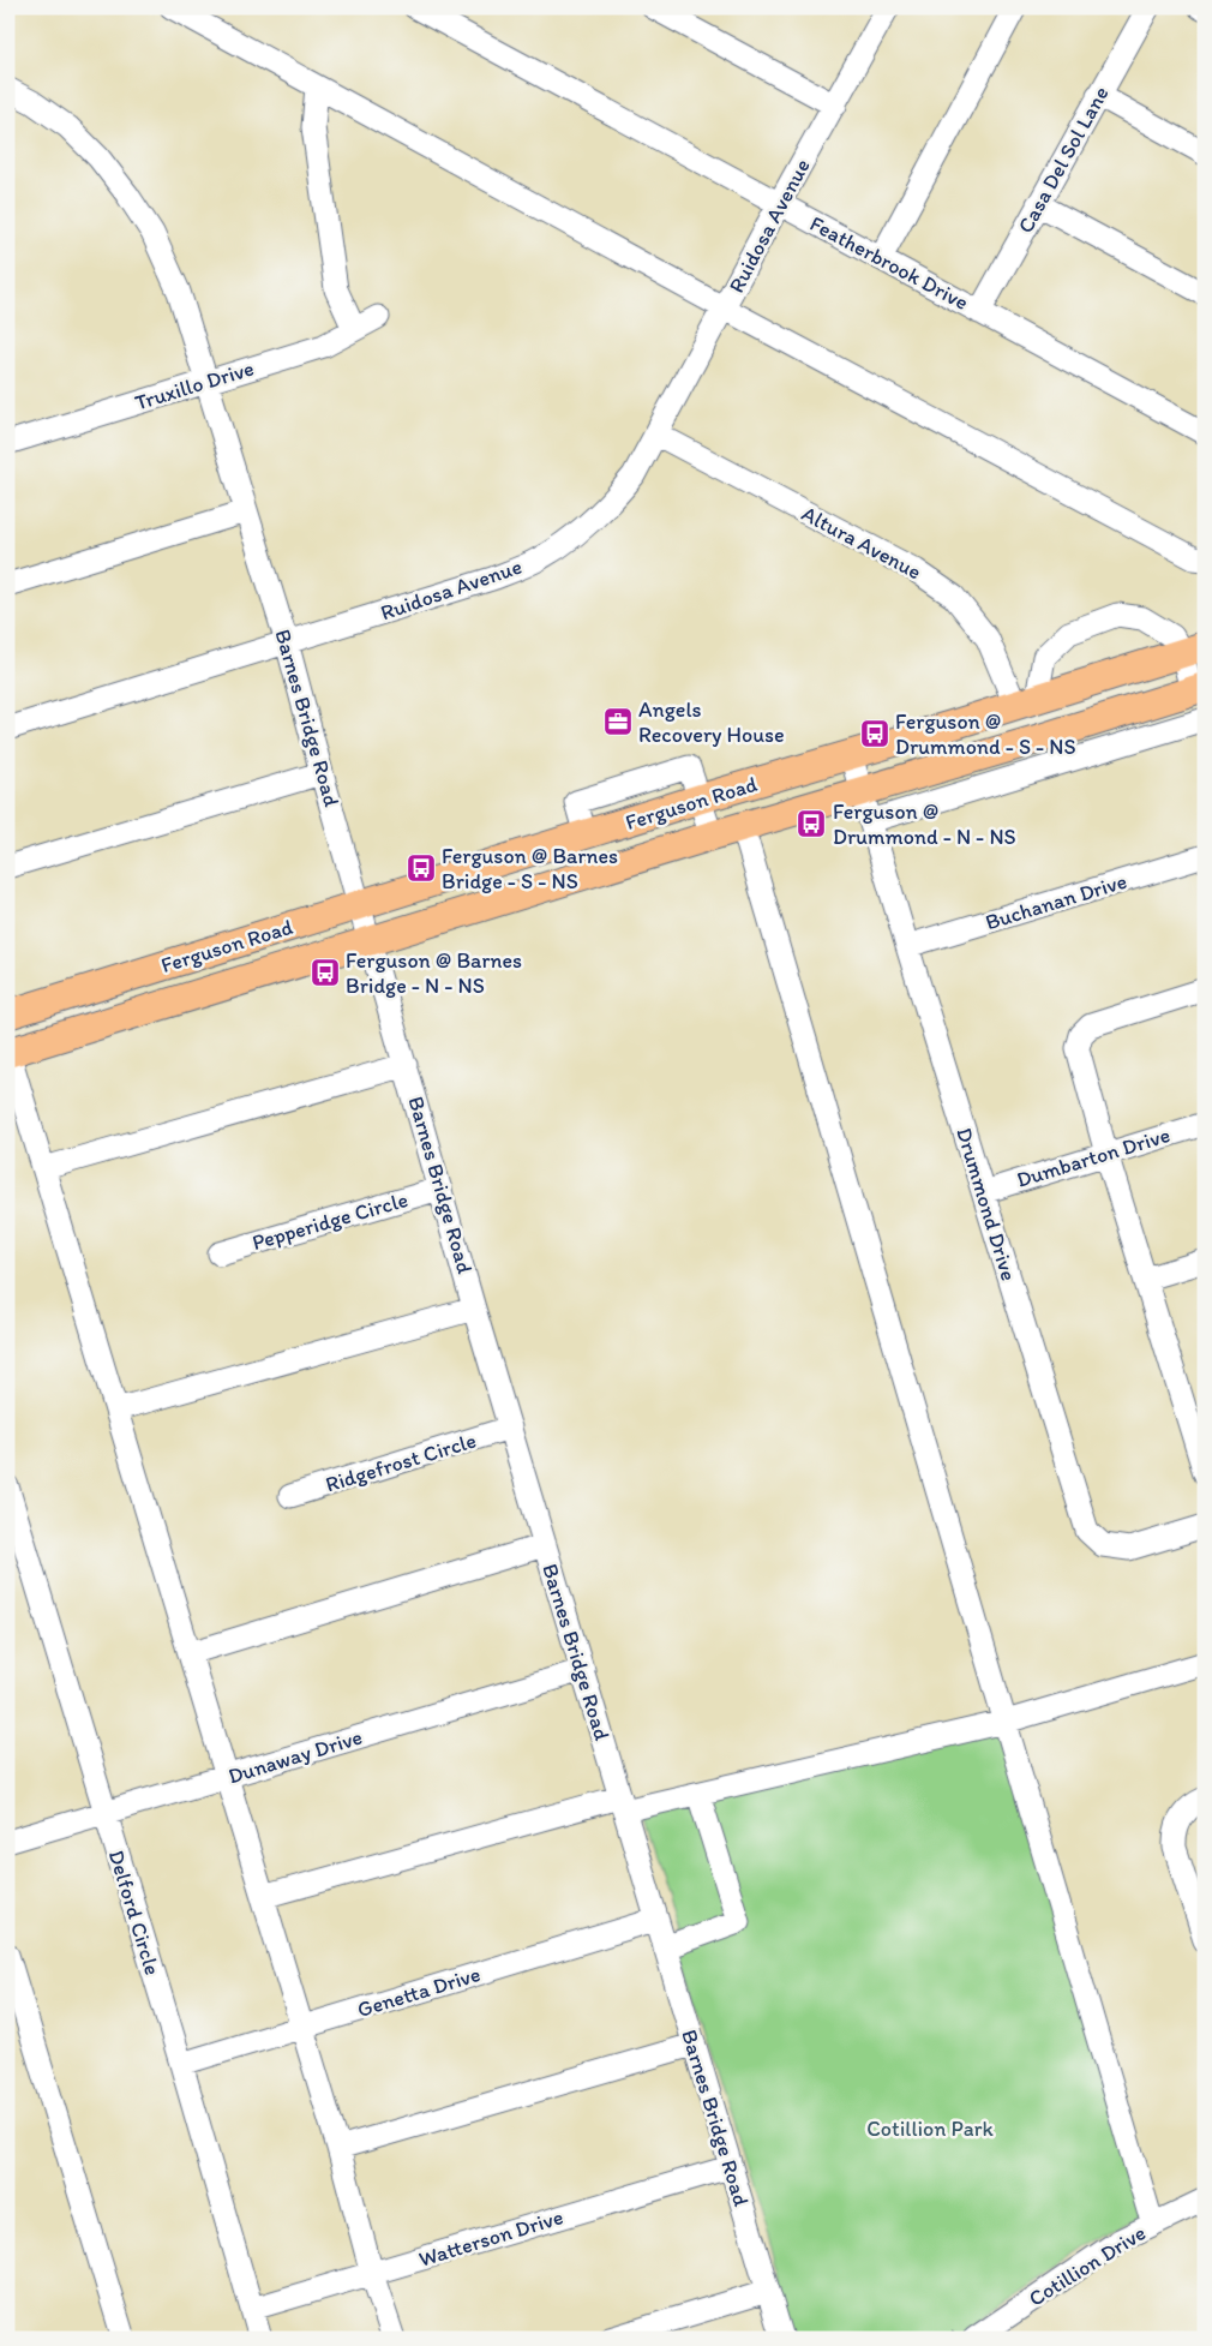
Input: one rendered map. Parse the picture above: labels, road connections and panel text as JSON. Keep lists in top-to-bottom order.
{
  "streets": {
    "main road": ["Ferguson Road"],
    "street": [
      "Casa Del Sol Lane",
      "Ruidosa Avenue",
      "Featherbrook Drive",
      "Truxillo Drive",
      "Altura Avenue",
      "Barnes Bridge Road",
      "Buchanan Drive",
      "Dumbarton Drive",
      "Drummond Drive",
      "Pepperidge Circle",
      "Ridgefrost Circle",
      "Dunaway Drive",
      "Delford Circle",
      "Genetta Drive",
      "Watterson Drive",
      "Cotillion Drive"
    ]
  },
  "crossings": [
    ["Casa Del Sol Lane", "Featherbrook Drive"],
    ["Ruidosa Avenue", "Featherbrook Drive"],
    ["Ruidosa Avenue", "Altura Avenue"],
    ["Ruidosa Avenue", "Barnes Bridge Road"],
    ["Truxillo Drive", "Barnes Bridge Road"],
    ["Altura Avenue", "Ferguson Road"],
    ["Barnes Bridge Road", "Ferguson Road"],
    ["Barnes Bridge Road", "Pepperidge Circle"],
    ["Barnes Bridge Road", "Ridgefrost Circle"],
    ["Barnes Bridge Road", "Dunaway Drive"],
    ["Barnes Bridge Road", "Genetta Drive"],
    ["Barnes Bridge Road", "Watterson Drive"],
    ["Ferguson Road", "Drummond Drive"],
    ["Buchanan Drive", "Drummond Drive"],
    ["Dumbarton Drive", "Drummond Drive"],
    ["Dunaway Drive", "Delford Circle"],
    ["Delford Circle", "Genetta Drive"],
    ["Delford Circle", "Watterson Drive"]
  ],
  "parks": ["Cotillion Park"],
  "places": {
    "office": ["Angels Recovery House"],
    "bus stop": [
      "Ferguson @ Drummond - S - NS",
      "Ferguson @ Drummond - N - NS",
      "Ferguson @ Barnes Bridge - S - NS",
      "Ferguson @ Barnes Bridge - N - NS"
    ]
  }
}
